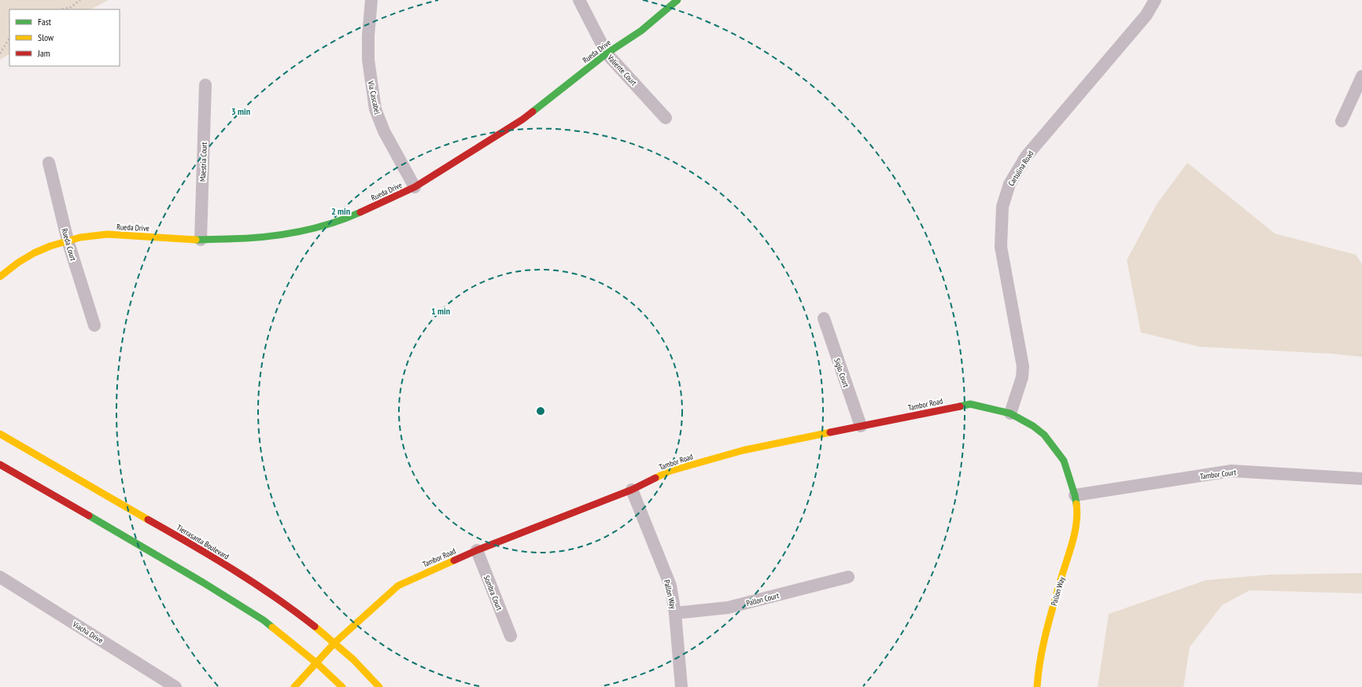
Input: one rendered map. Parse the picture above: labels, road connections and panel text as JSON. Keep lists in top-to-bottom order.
{
  "streets": {
    "street": [
      "Rueda Drive",
      "Valiente Court",
      "Via Cascabel",
      "Maestria Court",
      "Cartulina Road",
      "Rueda Court",
      "Siglo Court",
      "Tambor Road",
      "Tambor Court",
      "Tierrasanta Boulevard",
      "Pallon Way",
      "Sombra Court",
      "Pallon Court",
      "Viacha Drive"
    ]
  },
  "crossings": [
    ["Rueda Drive", "Valiente Court"],
    ["Rueda Drive", "Via Cascabel"],
    ["Rueda Drive", "Maestria Court"],
    ["Rueda Drive", "Rueda Court"],
    ["Cartulina Road", "Tambor Road"],
    ["Siglo Court", "Tambor Road"],
    ["Tambor Road", "Tambor Court"],
    ["Tambor Road", "Tierrasanta Boulevard"],
    ["Tambor Road", "Pallon Way"],
    ["Tambor Road", "Sombra Court"],
    ["Tambor Court", "Pallon Way"],
    ["Pallon Way", "Pallon Court"]
  ],
  "legend": ["Fast", "Slow", "Jam"],
  "rings": ["3 min", "2 min", "1 min"]
}
